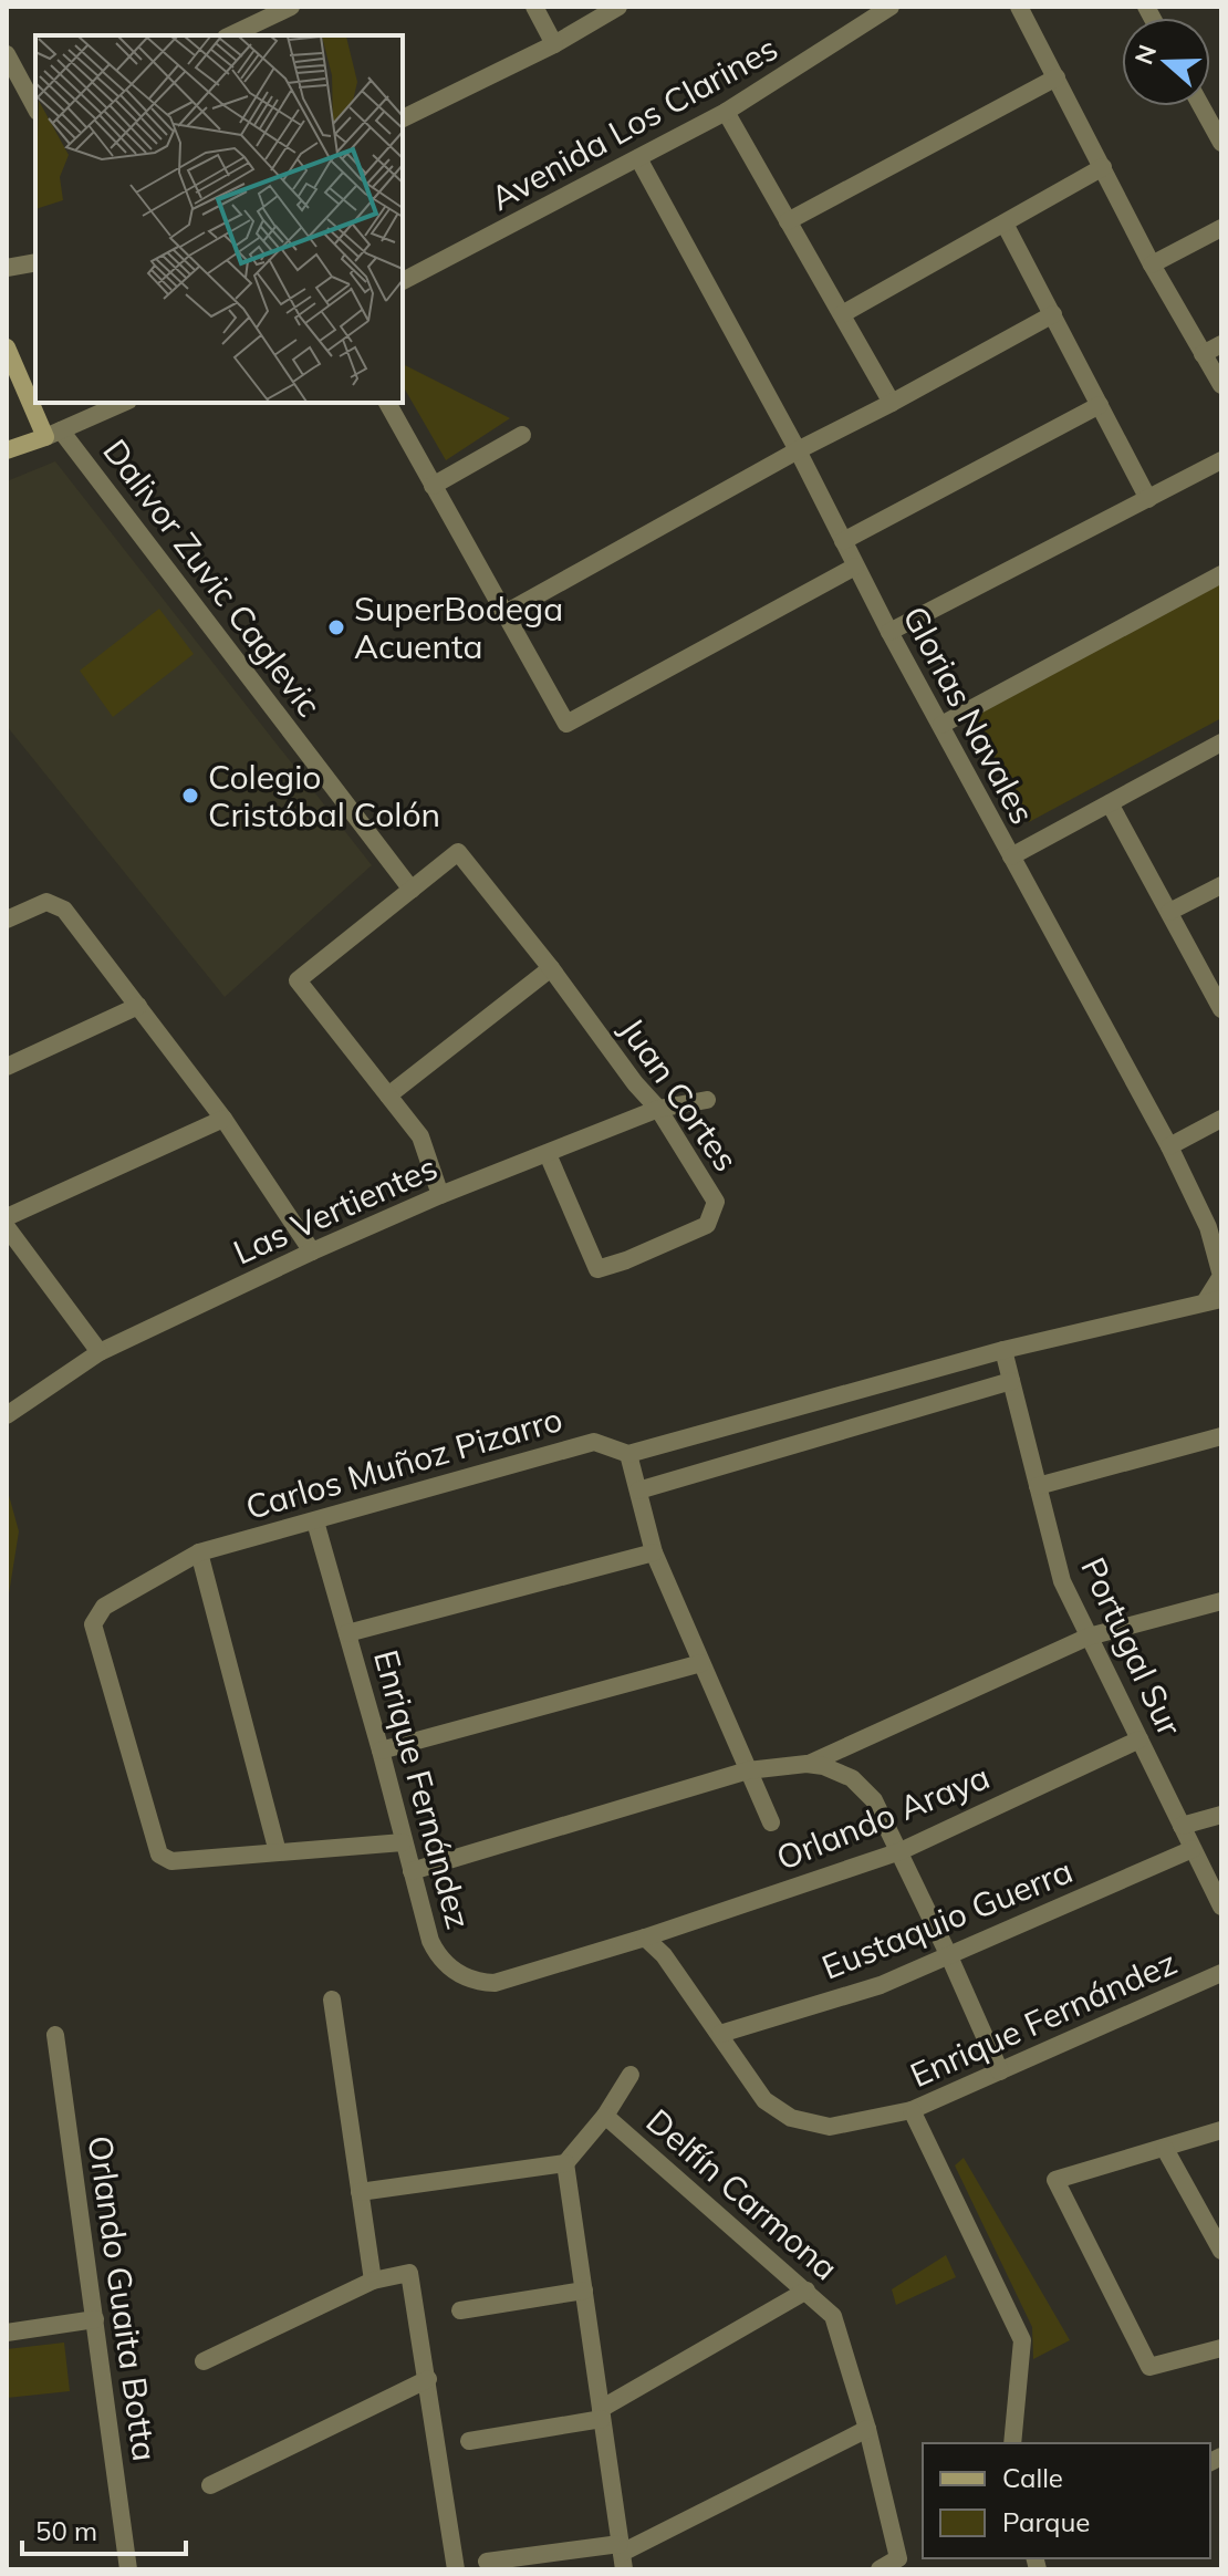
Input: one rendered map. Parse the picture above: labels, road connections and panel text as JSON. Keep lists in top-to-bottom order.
{
  "streets": {
    "main road": ["Dalivor Zuvic Caglevic"],
    "street": [
      "Avenida Los Clarines",
      "Glorias Navales",
      "Juan Cortes",
      "Las Vertientes",
      "Carlos Muñoz Pizarro",
      "Portugal Sur",
      "Enrique Fernández",
      "Orlando Araya",
      "Eustaquio Guerra",
      "Delfín Carmona",
      "Orlando Guaita Botta"
    ]
  },
  "crossings": [
    ["Avenida Los Clarines", "Glorias Navales"],
    ["Dalivor Zuvic Caglevic", "Juan Cortes"],
    ["Glorias Navales", "Carlos Muñoz Pizarro"],
    ["Juan Cortes", "Las Vertientes"],
    ["Carlos Muñoz Pizarro", "Portugal Sur"],
    ["Carlos Muñoz Pizarro", "Enrique Fernández"],
    ["Portugal Sur", "Orlando Araya"],
    ["Portugal Sur", "Eustaquio Guerra"],
    ["Enrique Fernández", "Orlando Araya"],
    ["Enrique Fernández", "Eustaquio Guerra"]
  ],
  "places": ["SuperBodega Acuenta", "Colegio Cristóbal Colón"],
  "legend": ["Calle", "Parque"],
  "scale_bar": "50 m",
  "north": "left"
}
